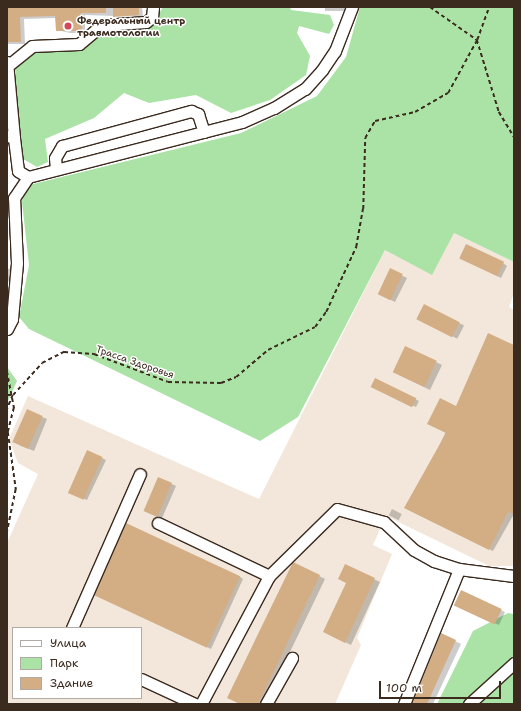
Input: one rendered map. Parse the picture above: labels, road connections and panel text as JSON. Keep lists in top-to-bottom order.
{
  "streets": {
    "path": ["Трасса Здоровья"]
  },
  "places": ["Федеральный центр травмотологии"],
  "legend": ["Улица", "Парк", "Здание"],
  "scale_bar": "100 m"
}
